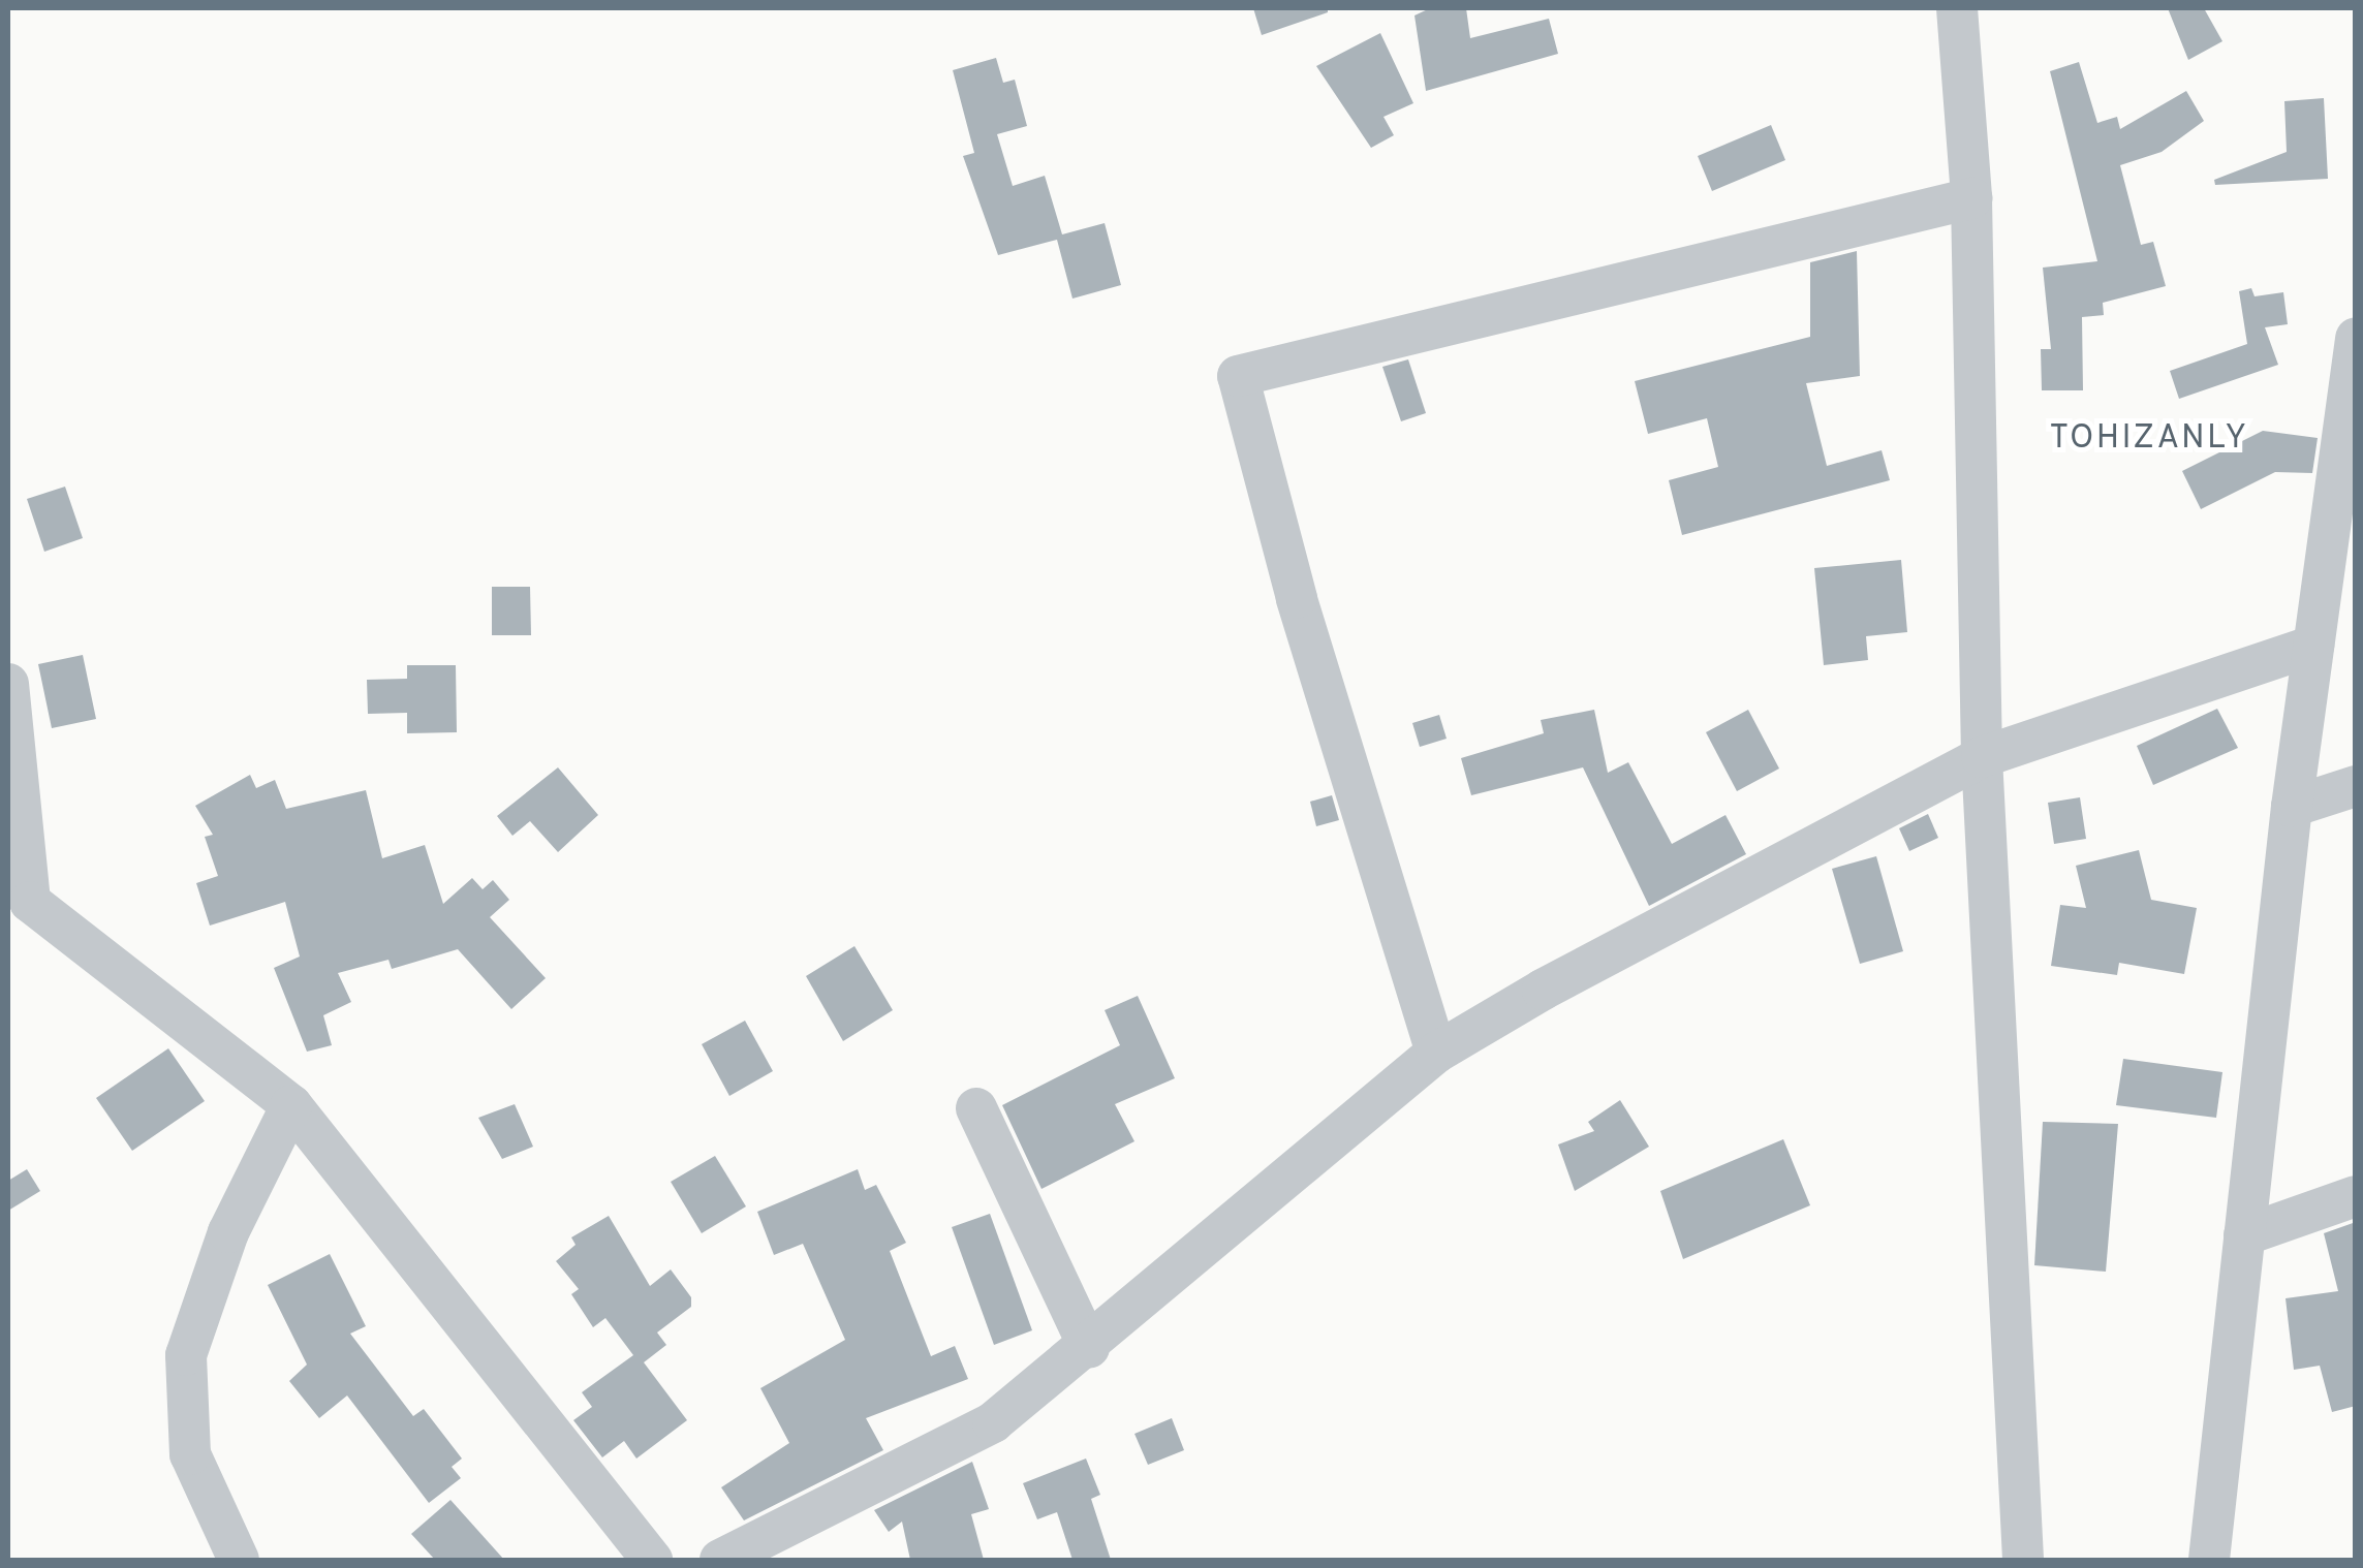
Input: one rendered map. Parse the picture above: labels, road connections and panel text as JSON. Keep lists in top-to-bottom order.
{
  "districts": ["TOHIZANLY"]
}
